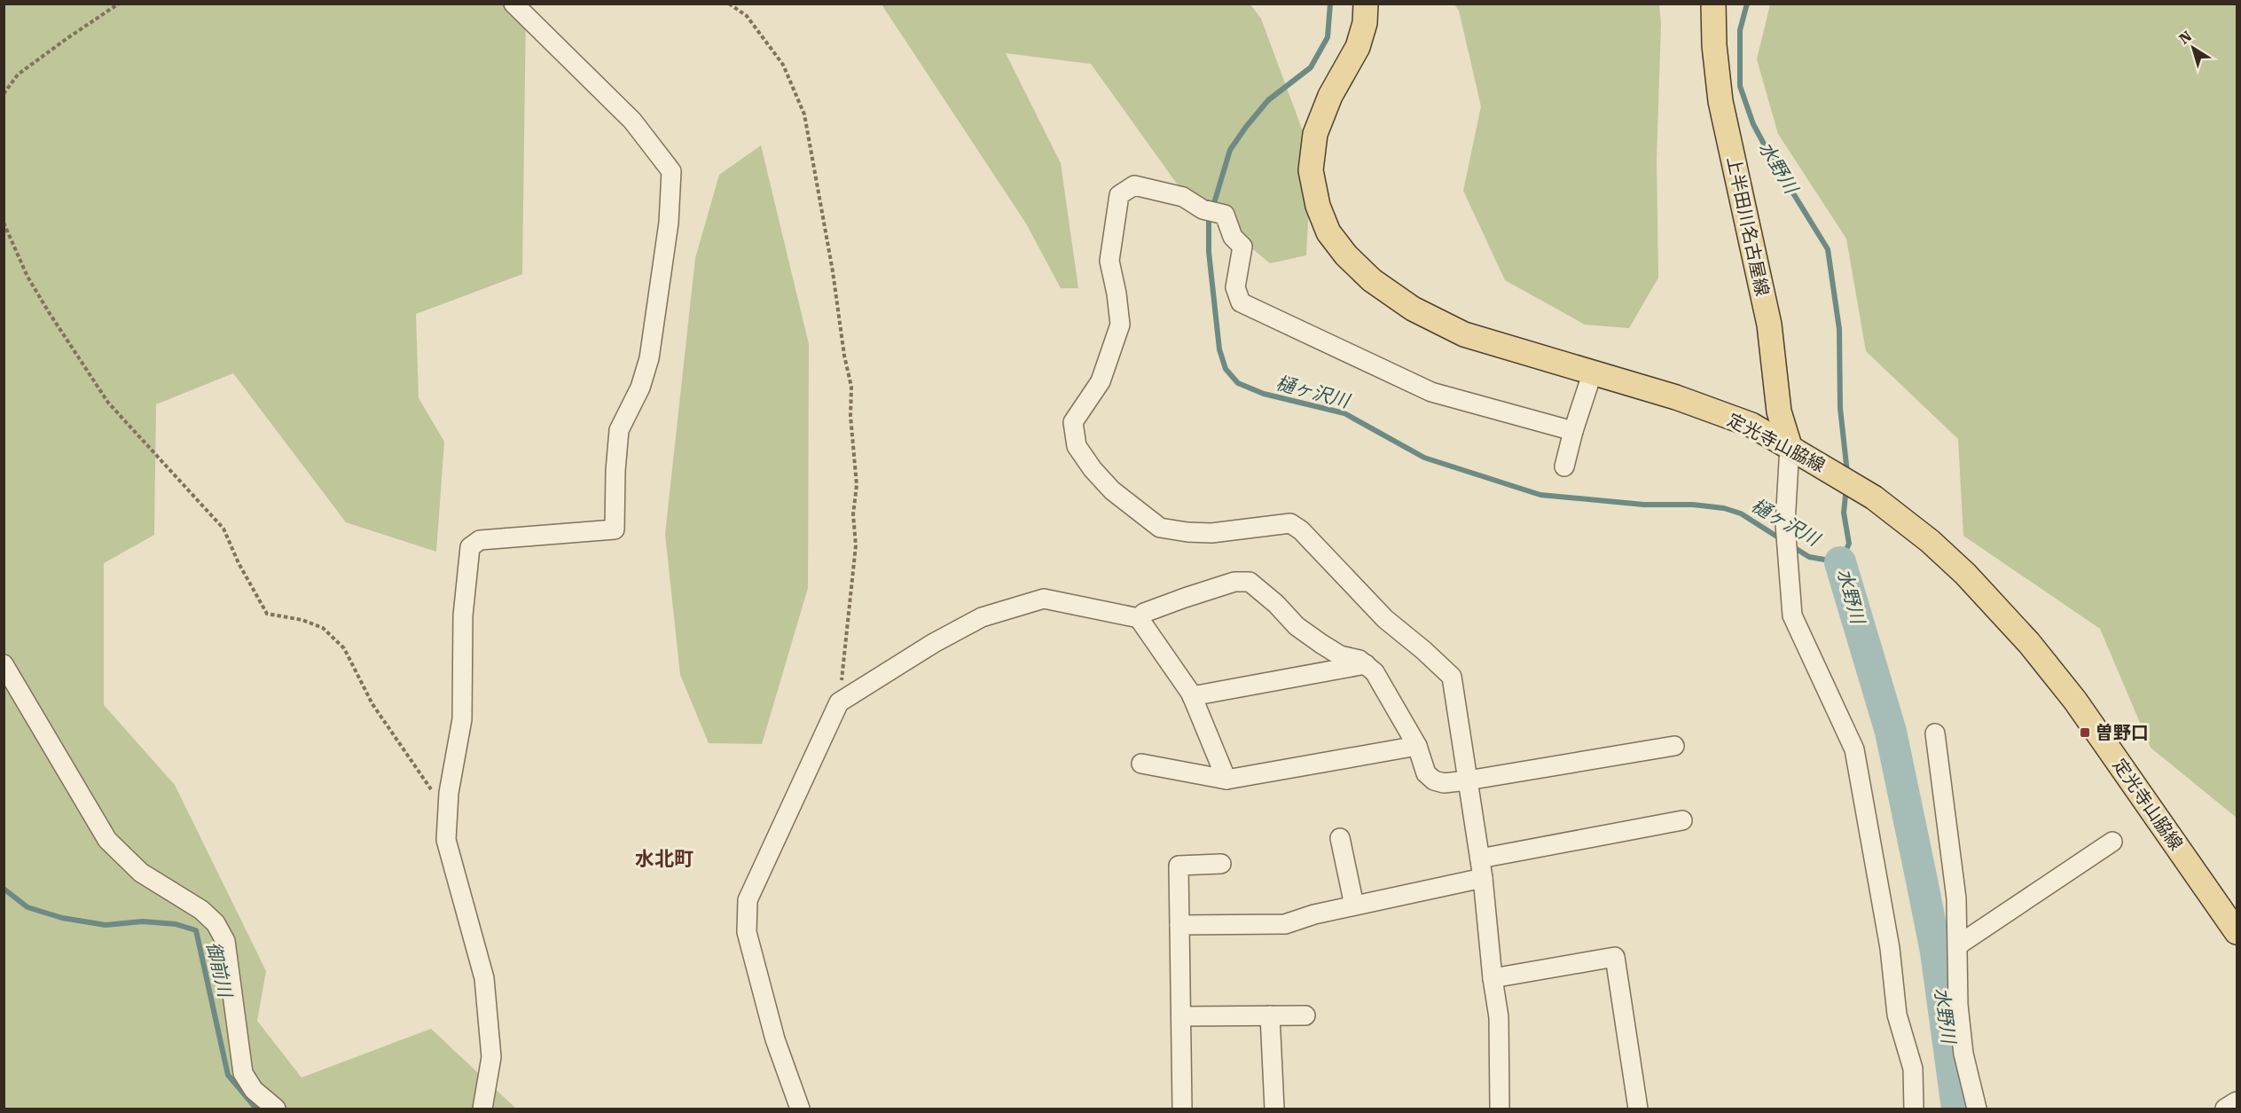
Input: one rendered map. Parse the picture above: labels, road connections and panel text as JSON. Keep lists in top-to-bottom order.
{
  "streets": {
    "main road": ["上半田川名古屋線", "定光寺山脇線"]
  },
  "crossings": [
    ["上半田川名古屋線", "定光寺山脇線"]
  ],
  "districts": ["水北町"],
  "water": ["水野川", "樋ヶ沢川", "御前川"],
  "places": {
    "transit": ["曽野口"]
  },
  "north": "top left"
}
